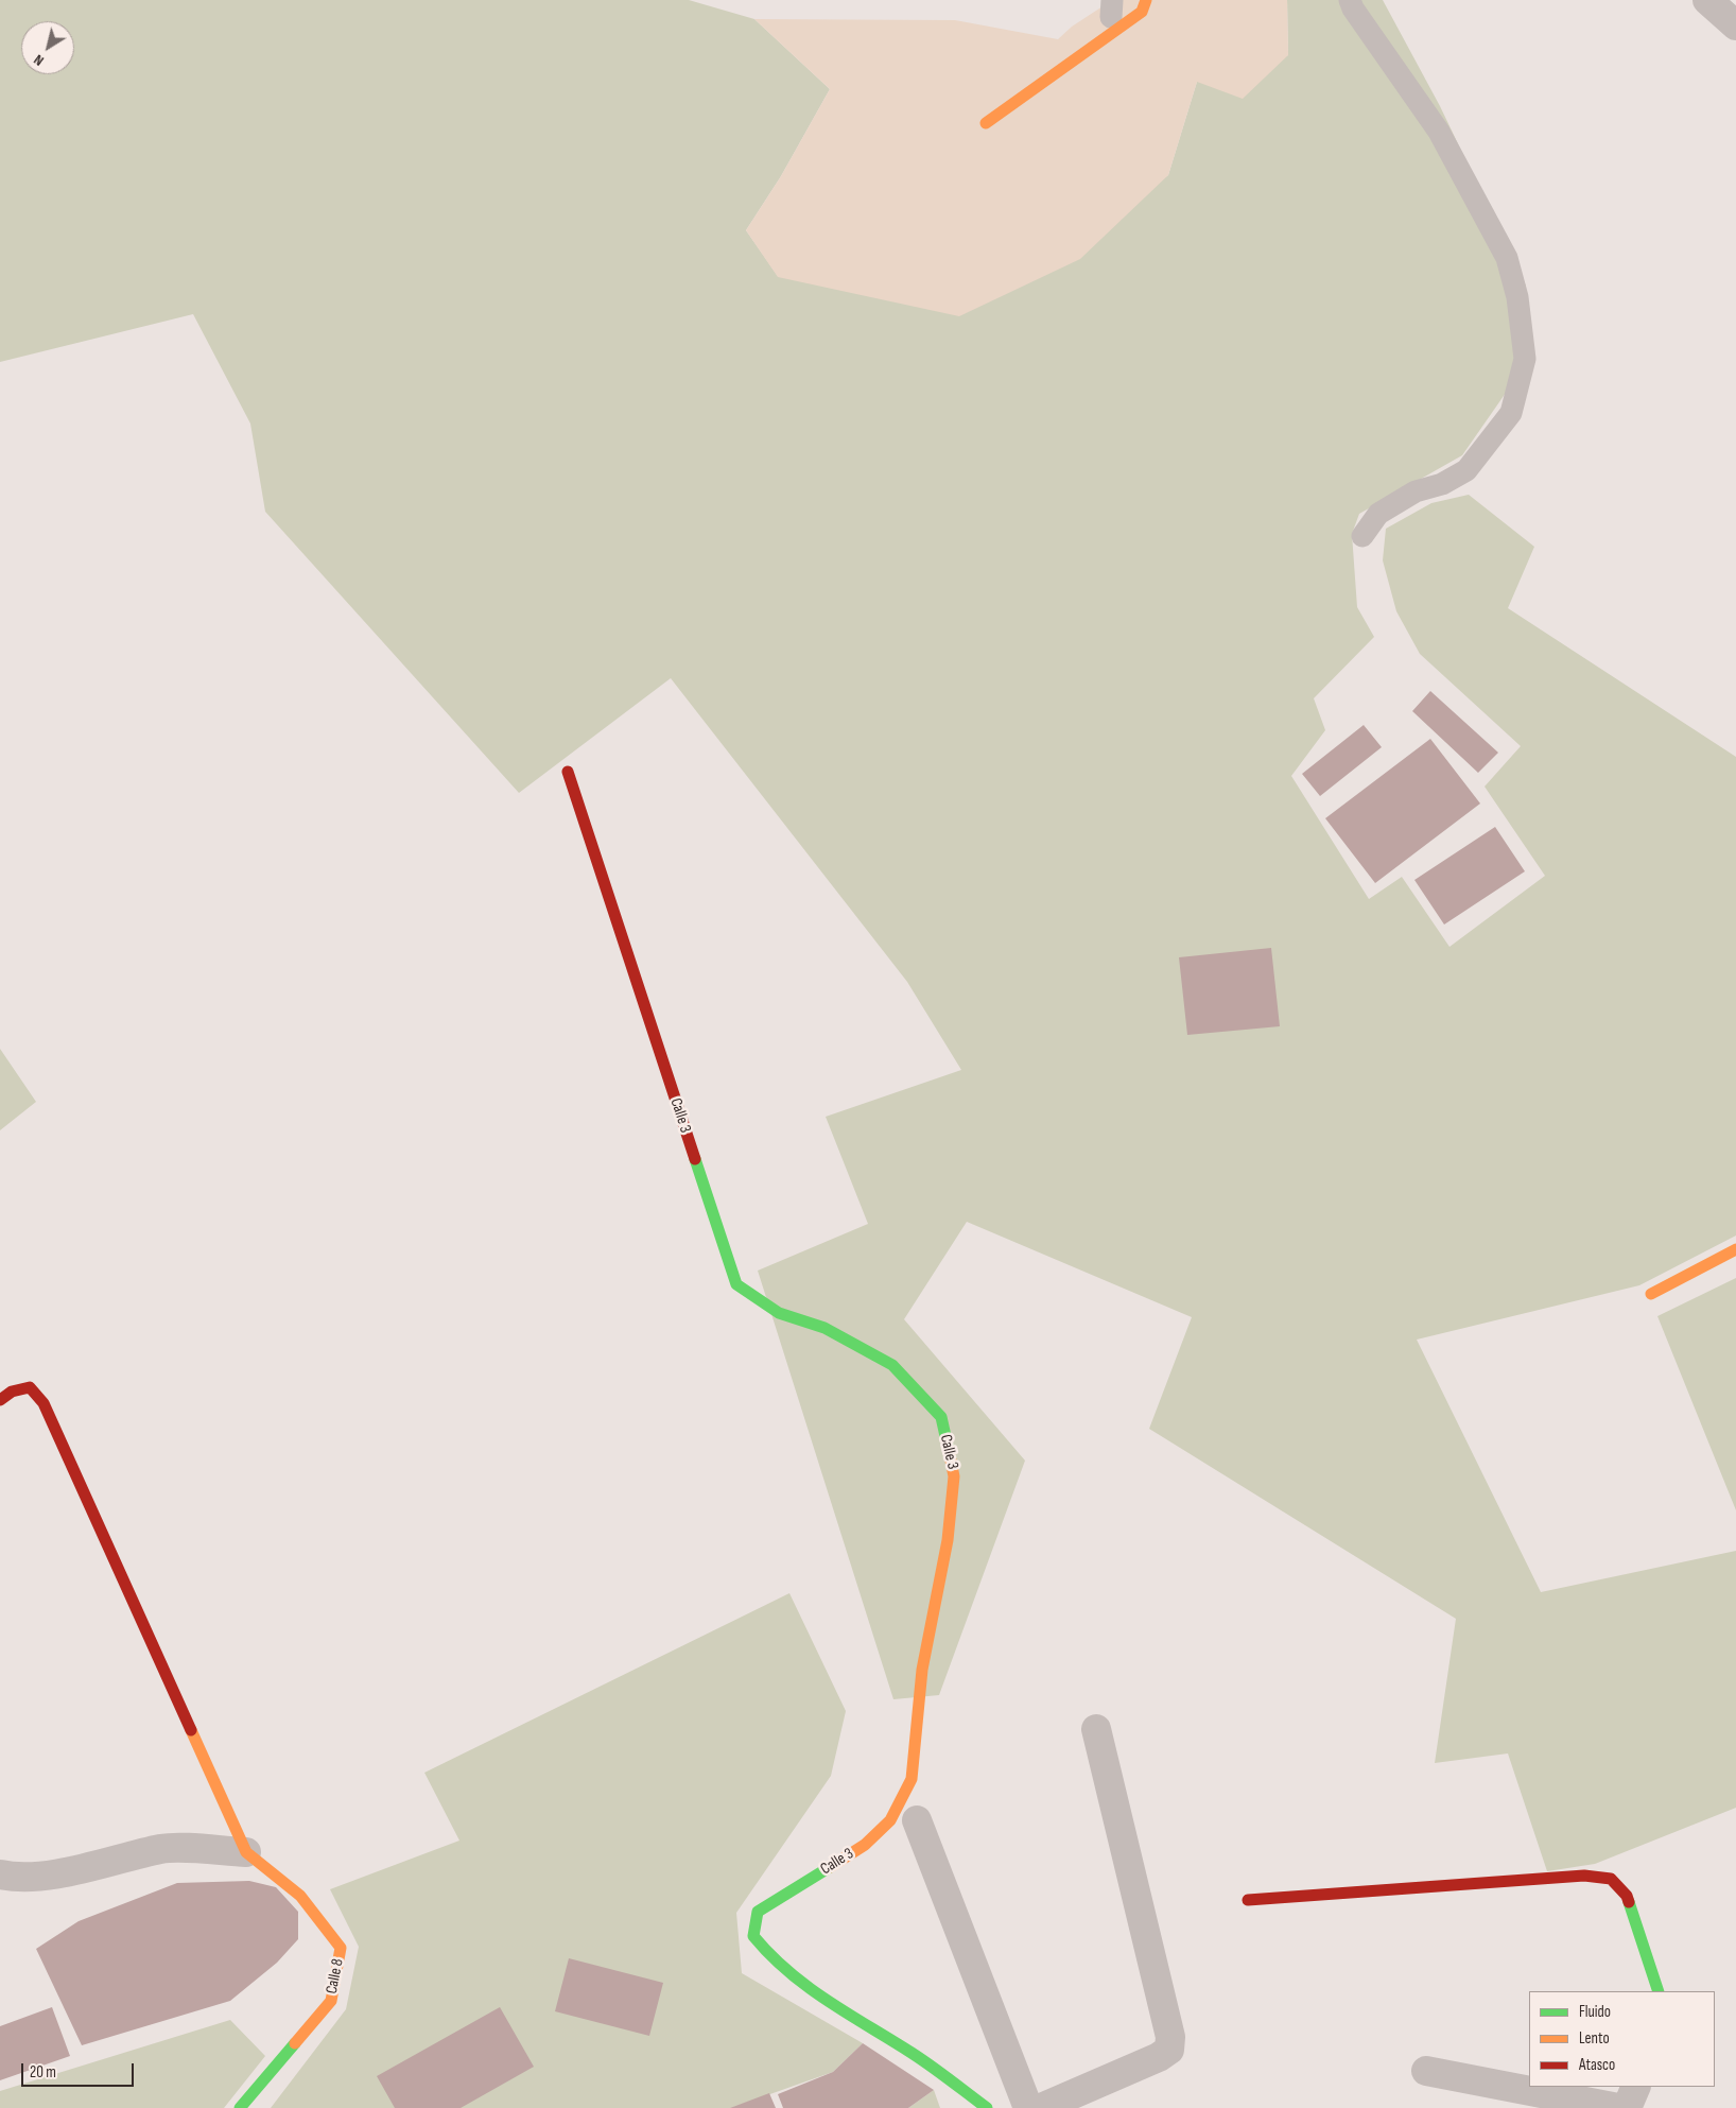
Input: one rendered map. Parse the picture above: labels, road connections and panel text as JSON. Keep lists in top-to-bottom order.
{
  "streets": {
    "street": ["Calle 3", "Calle 8"]
  },
  "legend": ["Fluido", "Lento", "Atasco"],
  "scale_bar": "20 m",
  "north": "bottom left"
}
